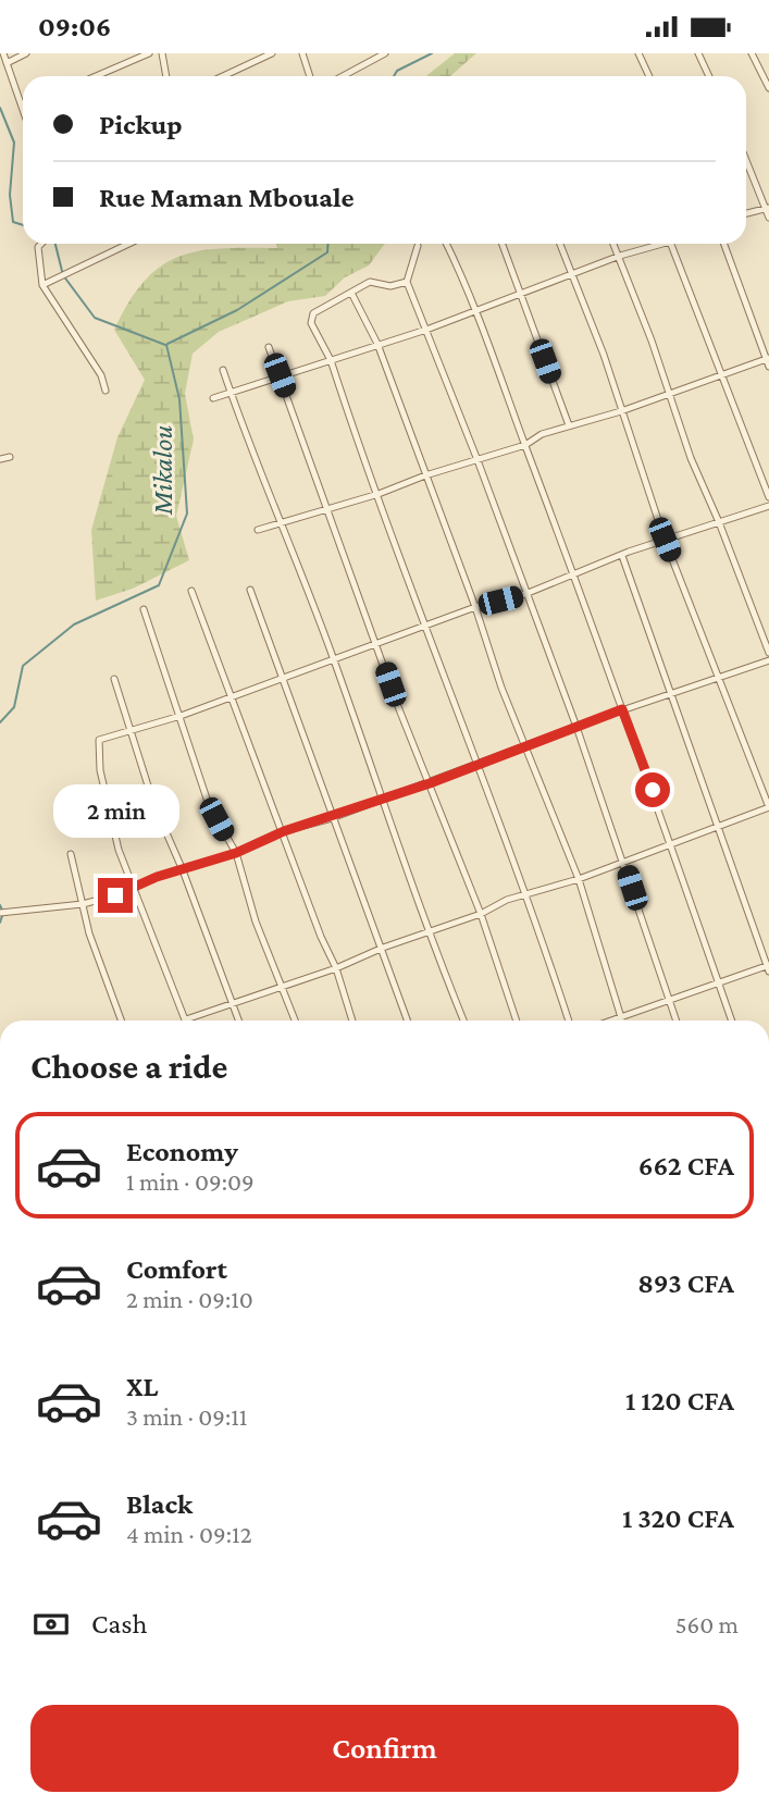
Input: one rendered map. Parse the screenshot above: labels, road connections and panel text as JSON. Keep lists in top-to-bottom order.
{
  "water": ["Mikalou"],
  "page": {
    "status": "09:06",
    "banner": ["Pickup", "Rue Maman Mbouale"],
    "bubble": "2 min",
    "heading": "Choose a ride",
    "list": [
      {
        "name": "Economy",
        "note": "1 min · 09:09",
        "value": "662 CFA"
      },
      {
        "name": "Comfort",
        "note": "2 min · 09:10",
        "value": "893 CFA"
      },
      {
        "name": "XL",
        "note": "3 min · 09:11",
        "value": "1 120 CFA"
      },
      {
        "name": "Black",
        "note": "4 min · 09:12",
        "value": "1 320 CFA"
      }
    ],
    "pay": ["Cash", "560 m"],
    "buttons": "Confirm"
  }
}
